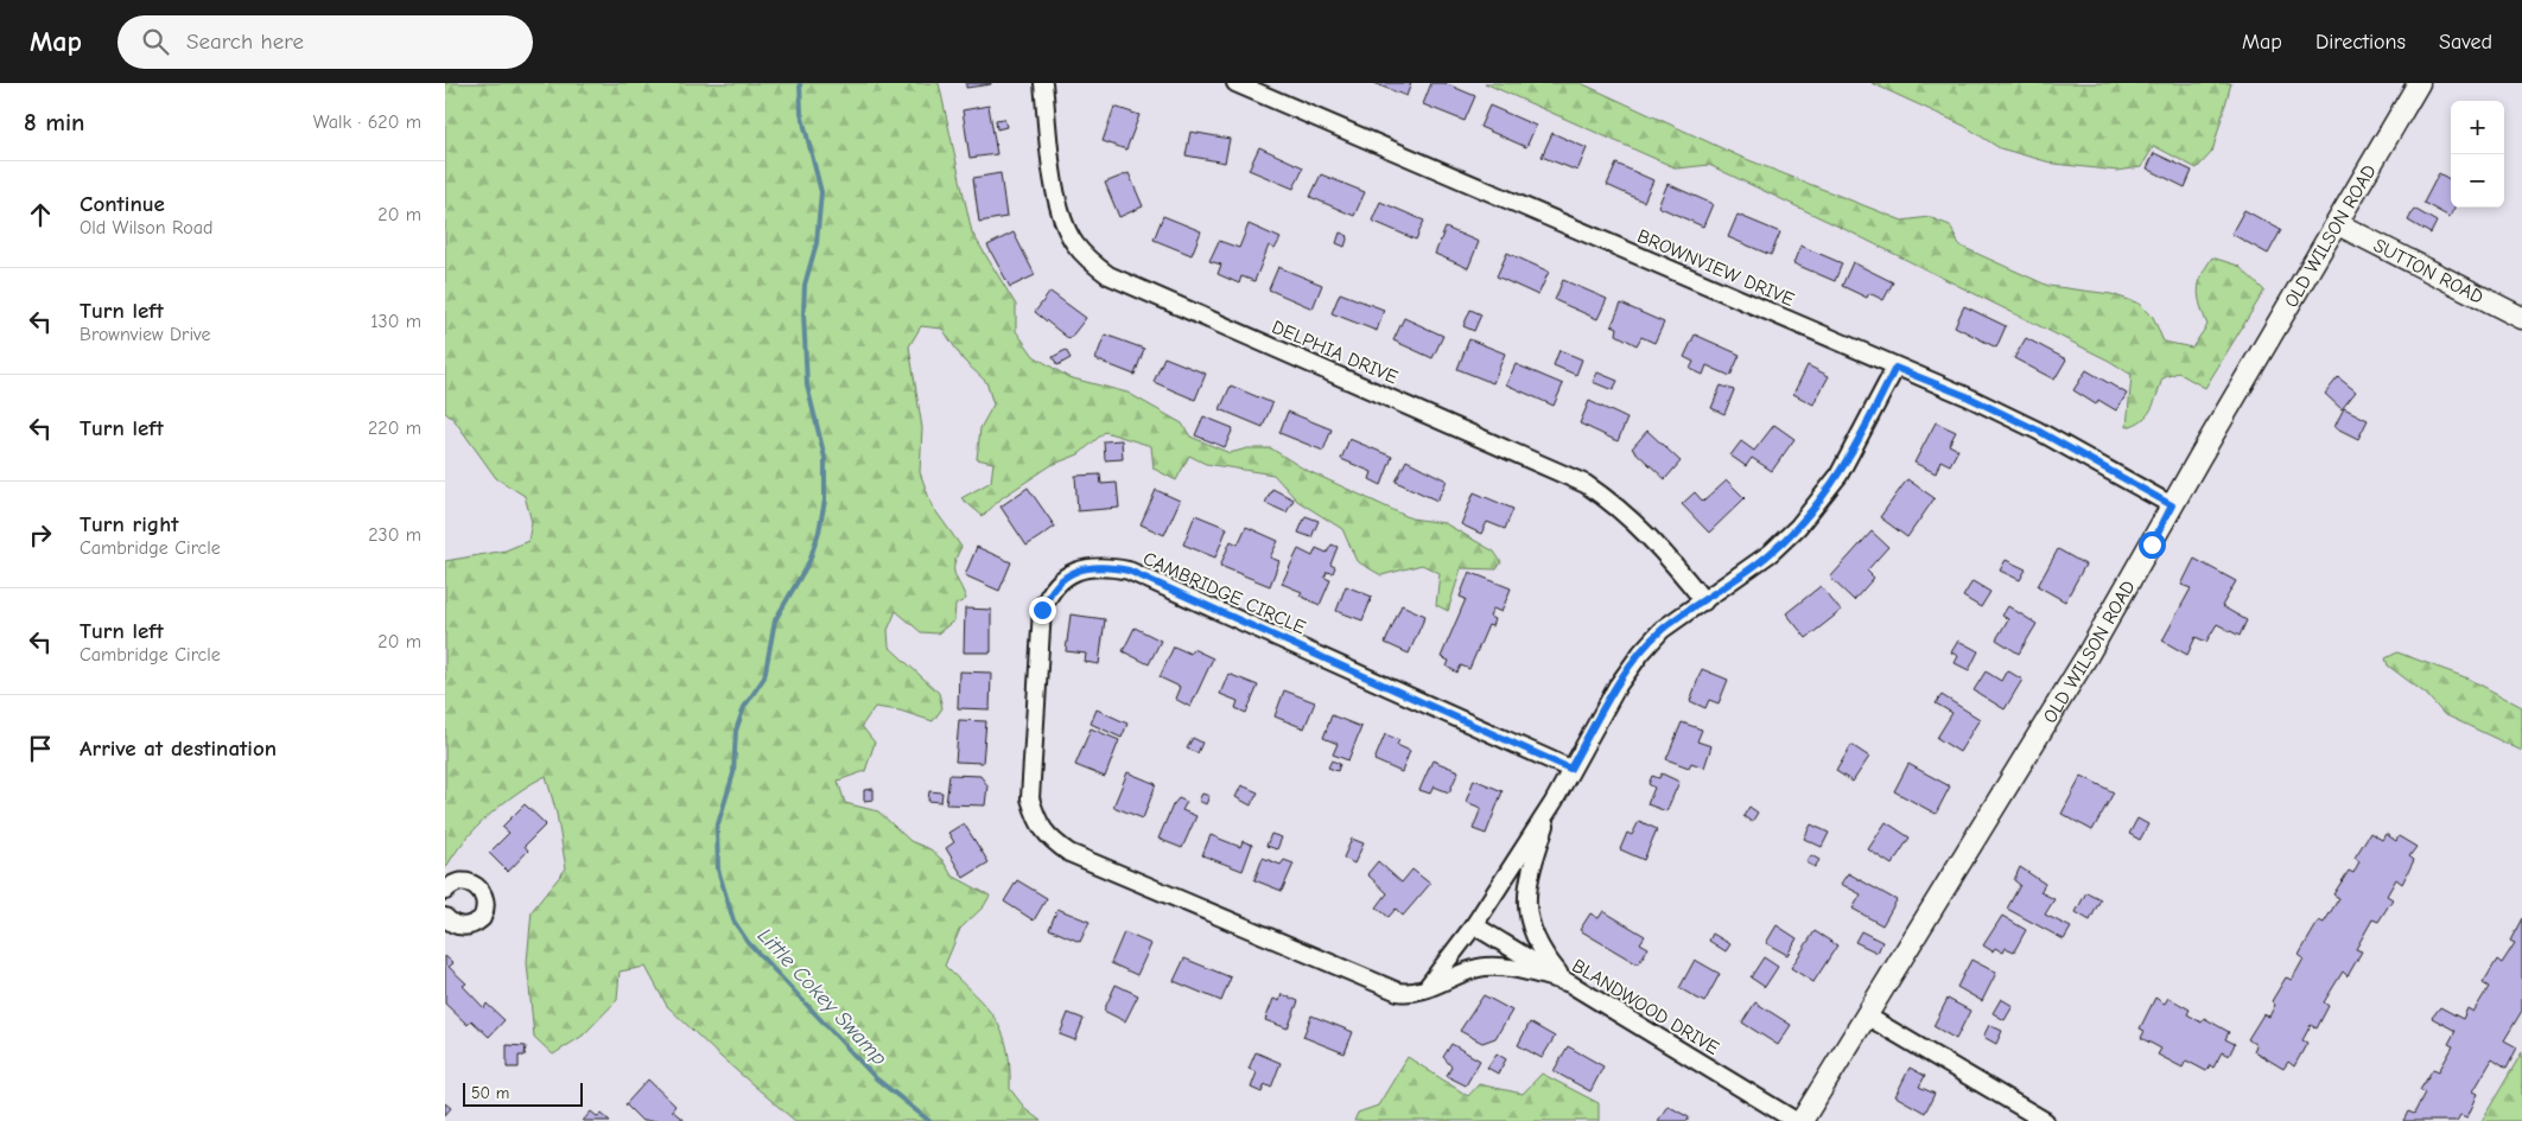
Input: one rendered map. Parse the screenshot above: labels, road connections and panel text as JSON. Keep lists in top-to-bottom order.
{
  "streets": {
    "street": [
      "OLD WILSON ROAD",
      "BROWNVIEW DRIVE",
      "SUTTON ROAD",
      "DELPHIA DRIVE",
      "CAMBRIDGE CIRCLE",
      "BLANDWOOD DRIVE"
    ]
  },
  "crossings": [
    ["OLD WILSON ROAD", "BROWNVIEW DRIVE"],
    ["OLD WILSON ROAD", "SUTTON ROAD"],
    ["CAMBRIDGE CIRCLE", "BLANDWOOD DRIVE"]
  ],
  "water": ["Little Cokey Swamp"],
  "scale_bar": "50 m",
  "page": {
    "header": "Map",
    "search": "Search here",
    "nav": ["Map", "Directions", "Saved"],
    "heading": ["8 min", "Walk · 620 m"],
    "map_buttons": ["+", "−"],
    "list": [
      ["Continue", "Old Wilson Road", "20 m"],
      ["Turn left", "Brownview Drive", "130 m"],
      ["Turn left", "220 m"],
      ["Turn right", "Cambridge Circle", "230 m"],
      ["Turn left", "Cambridge Circle", "20 m"],
      "Arrive at destination"
    ],
    "scale": "50 m"
  }
}
